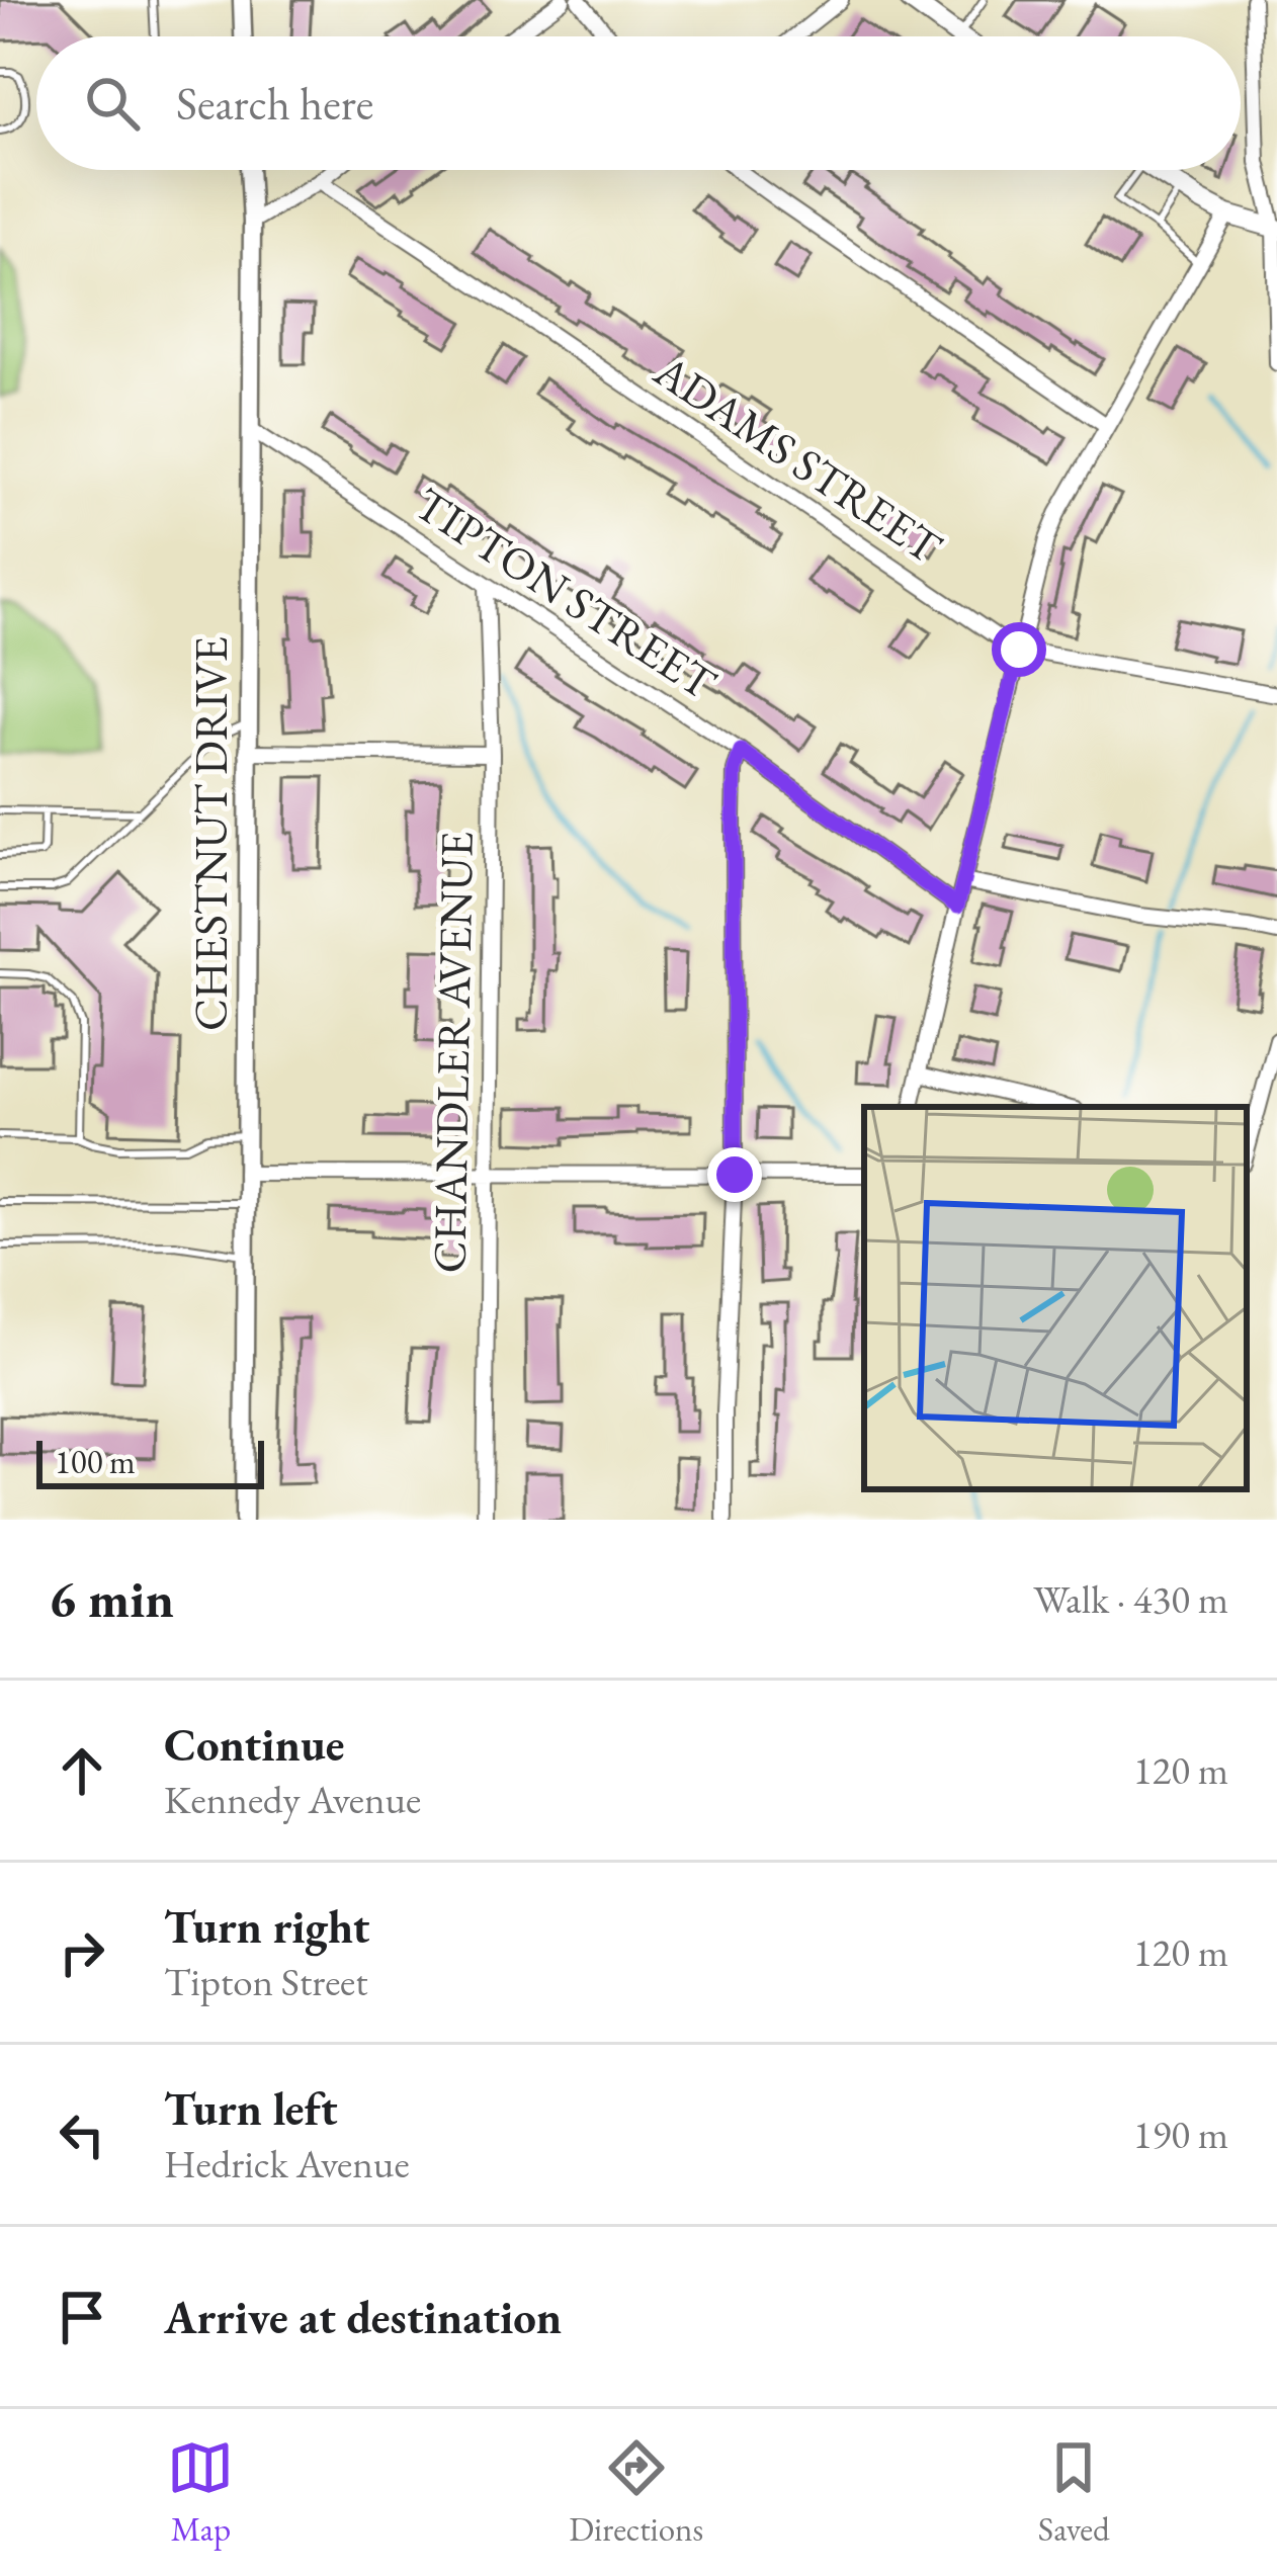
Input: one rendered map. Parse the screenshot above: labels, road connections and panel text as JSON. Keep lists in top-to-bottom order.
{
  "streets": {
    "street": [
      "ADAMS STREET",
      "TIPTON STREET",
      "CHESTNUT DRIVE",
      "CHANDLER AVENUE"
    ]
  },
  "crossings": [
    ["TIPTON STREET", "CHESTNUT DRIVE"],
    ["TIPTON STREET", "CHANDLER AVENUE"]
  ],
  "scale_bar": "100 m",
  "page": {
    "search": "Search here",
    "scale": "100 m",
    "heading": ["6 min", "Walk · 430 m"],
    "list": [
      ["Continue", "Kennedy Avenue", "120 m"],
      ["Turn right", "Tipton Street", "120 m"],
      ["Turn left", "Hedrick Avenue", "190 m"],
      "Arrive at destination"
    ],
    "nav": ["Map", "Directions", "Saved"]
  }
}
